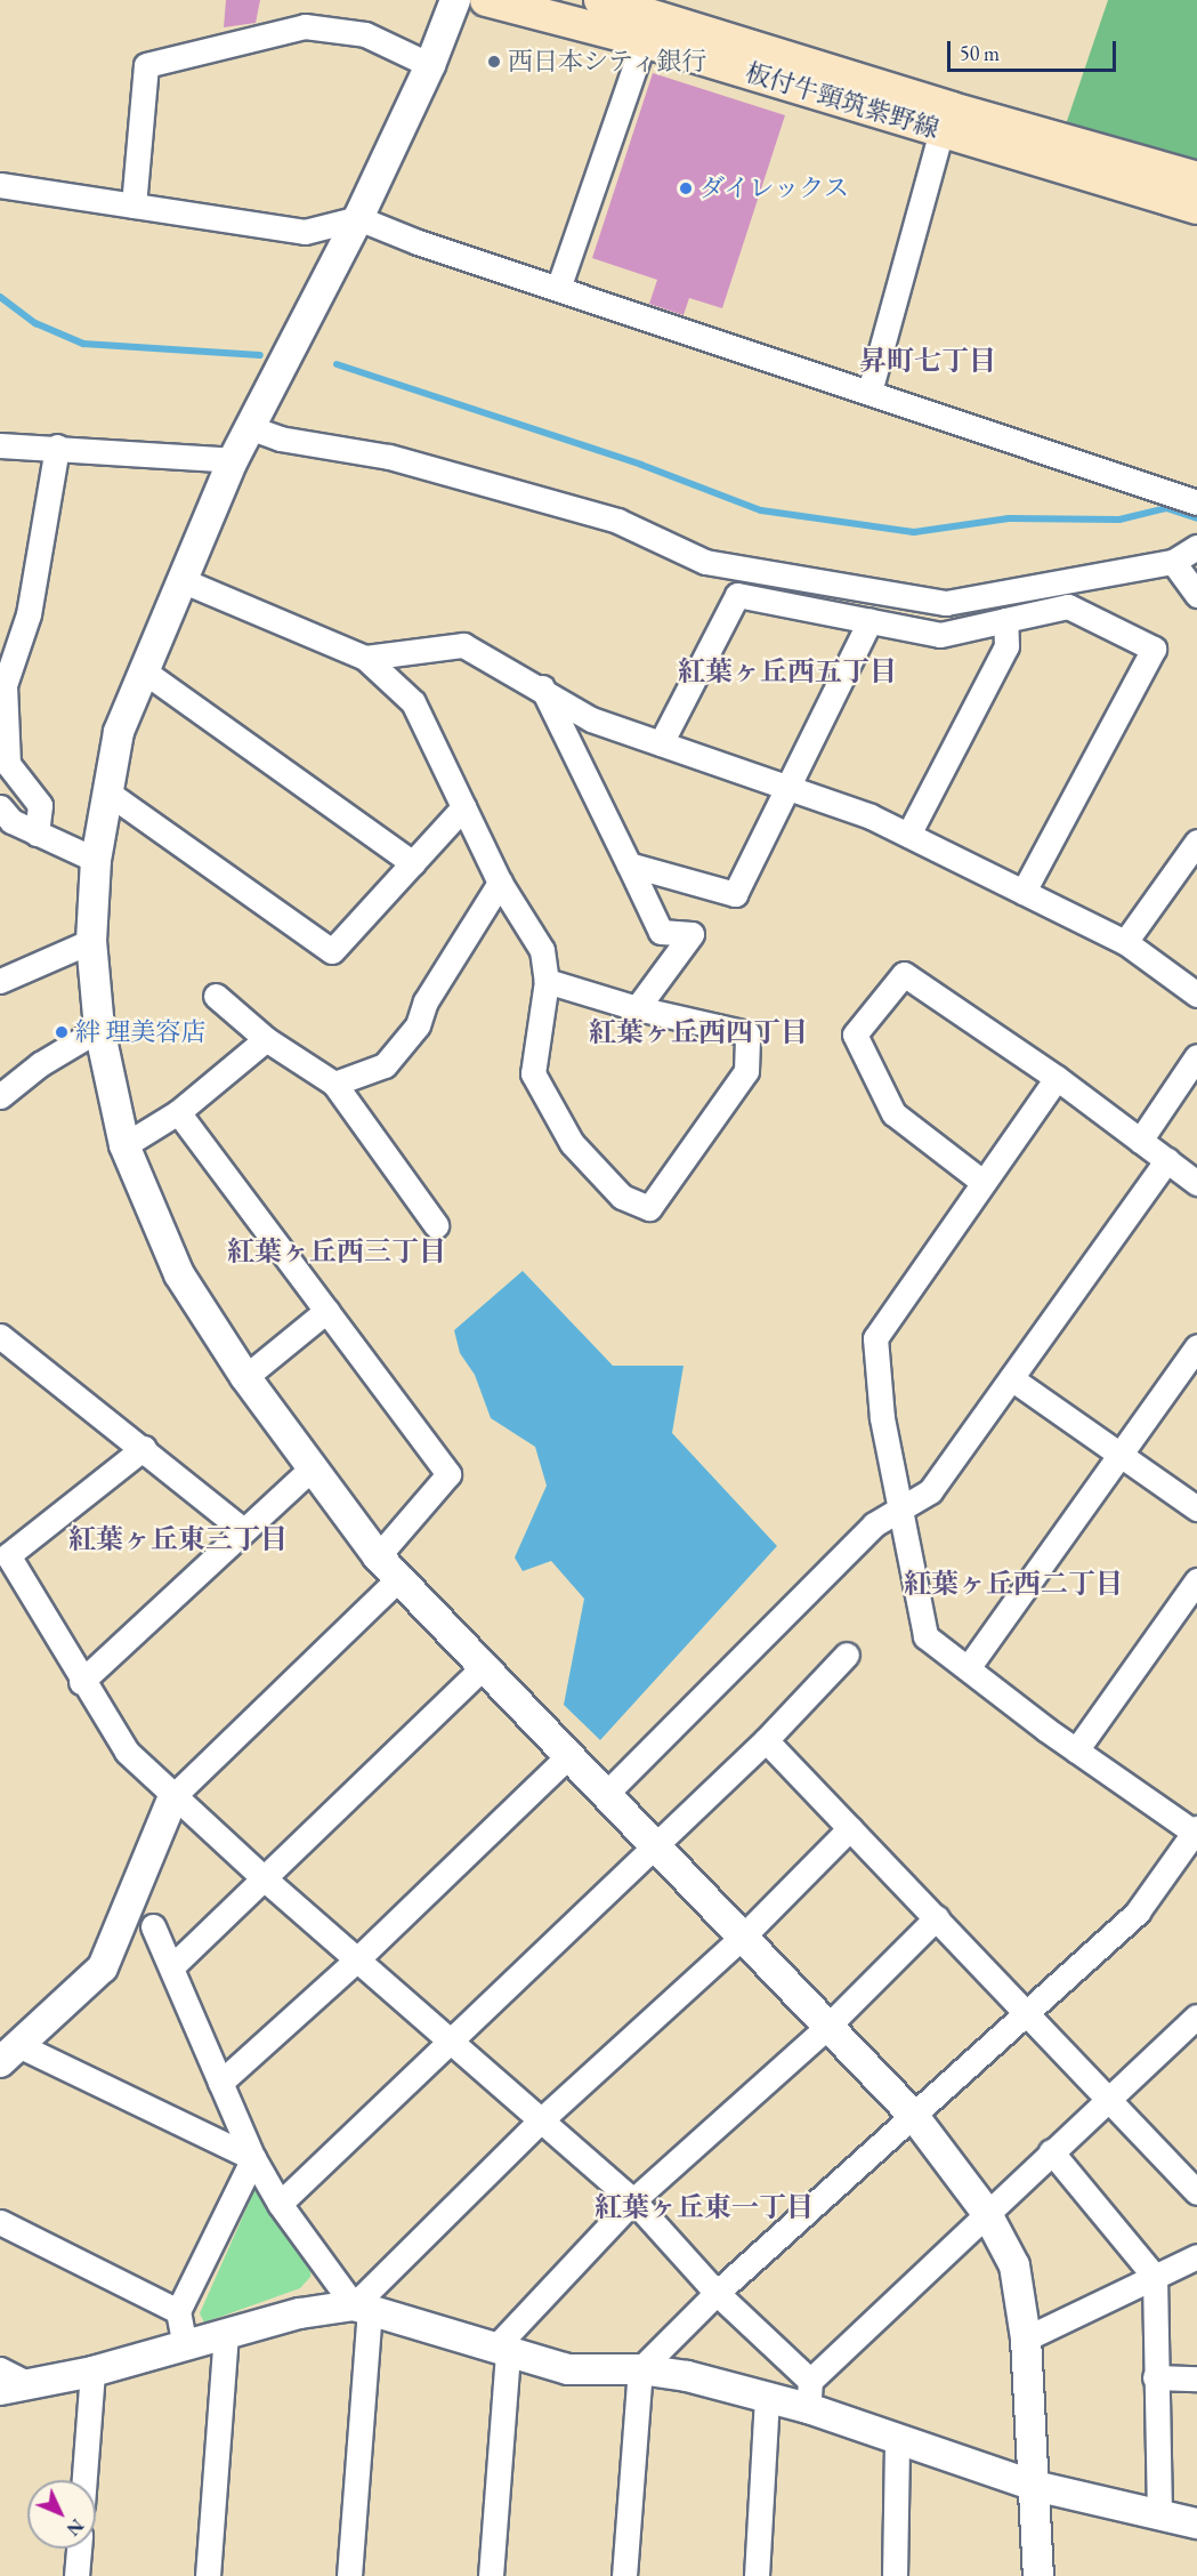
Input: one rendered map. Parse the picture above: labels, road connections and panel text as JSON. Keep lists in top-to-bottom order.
{
  "streets": {
    "main road": ["板付牛頸筑紫野線"]
  },
  "districts": [
    "昇町七丁目",
    "紅葉ヶ丘西五丁目",
    "紅葉ヶ丘西四丁目",
    "紅葉ヶ丘西三丁目",
    "紅葉ヶ丘東三丁目",
    "紅葉ヶ丘西二丁目",
    "紅葉ヶ丘東一丁目"
  ],
  "places": ["西日本シティ銀行", "ダイレックス", "絆 理美容店"],
  "scale_bar": "50 m",
  "north": "bottom right"
}
